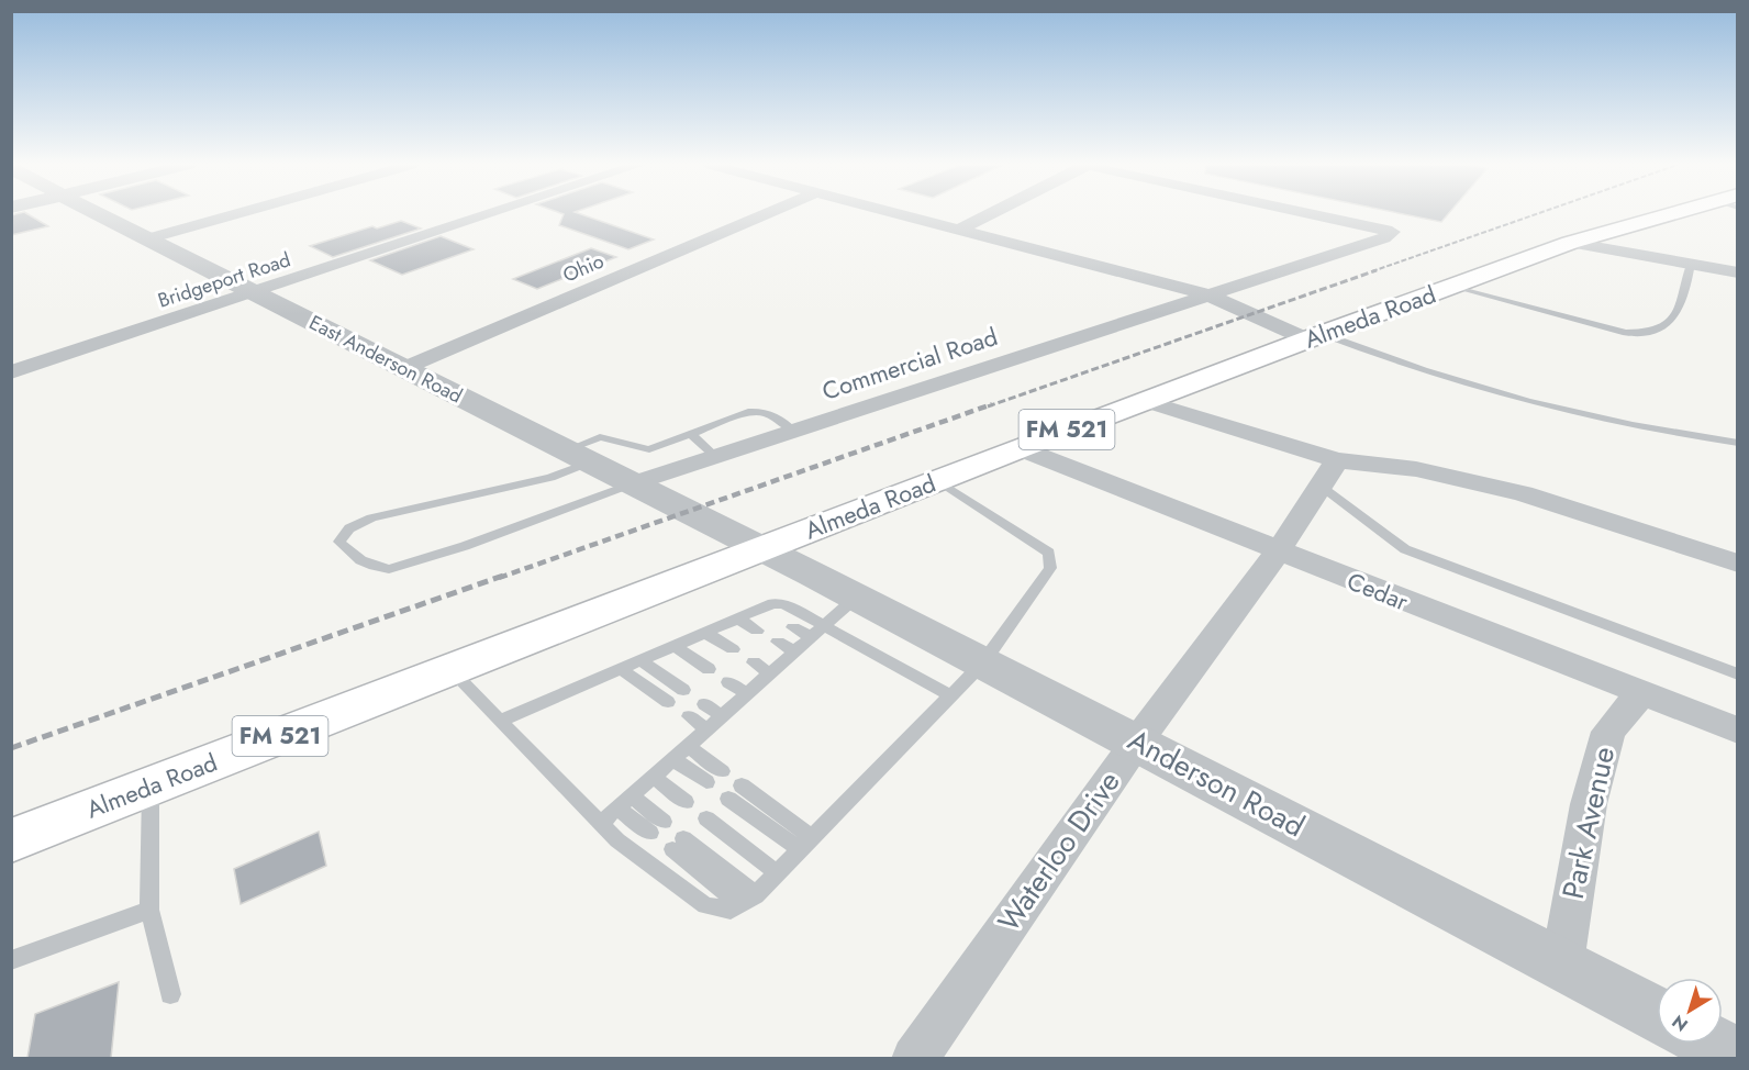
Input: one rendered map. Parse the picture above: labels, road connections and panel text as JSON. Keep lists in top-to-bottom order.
{
  "streets": {
    "main road": ["Almeda Road", "FM 521"],
    "street": [
      "Ohio",
      "Bridgeport Road",
      "East Anderson Road",
      "Commercial Road",
      "Cedar",
      "Anderson Road",
      "Park Avenue",
      "Waterloo Drive"
    ]
  },
  "crossings": [
    ["Ohio", "East Anderson Road"],
    ["Bridgeport Road", "East Anderson Road"],
    ["Almeda Road", "East Anderson Road"],
    ["Almeda Road", "Cedar"],
    ["Almeda Road", "Anderson Road"],
    ["East Anderson Road", "Commercial Road"],
    ["East Anderson Road", "Anderson Road"],
    ["Cedar", "Park Avenue"],
    ["Cedar", "Waterloo Drive"],
    ["Anderson Road", "Park Avenue"],
    ["Anderson Road", "Waterloo Drive"]
  ],
  "north": "bottom left"
}
